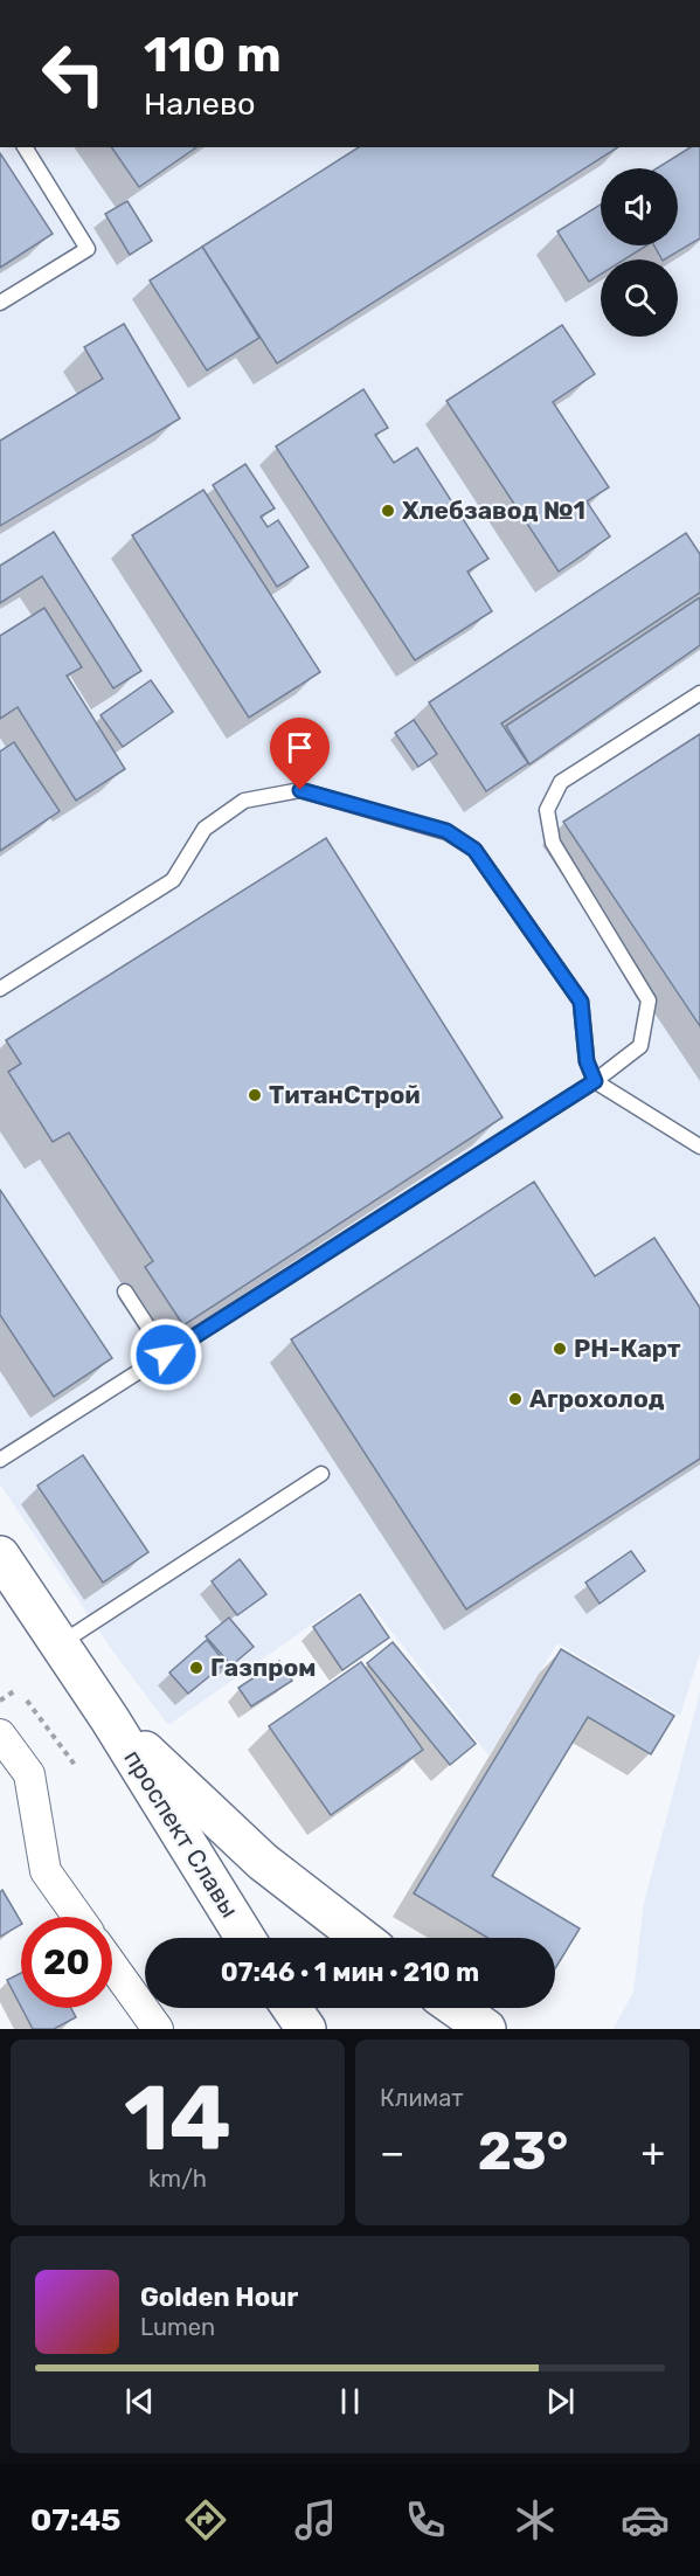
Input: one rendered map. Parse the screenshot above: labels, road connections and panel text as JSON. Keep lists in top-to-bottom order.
{
  "streets": {
    "main road": ["проспект Славы"]
  },
  "places": [
    "Хлебзавод №1",
    "ТитанСтрой",
    "РН-Карт",
    "Агрохолод",
    "Газпром"
  ],
  "page": {
    "turn": ["110 m", "Налево"],
    "limit": "20",
    "trip": "07:46 · 1 мин · 210 m",
    "tile": [
      ["14", "km/h"],
      "Климат"
    ],
    "heat": ["−", "23°", "+"],
    "song": ["Golden Hour", "Lumen"],
    "tabs": "07:45"
  }
}
